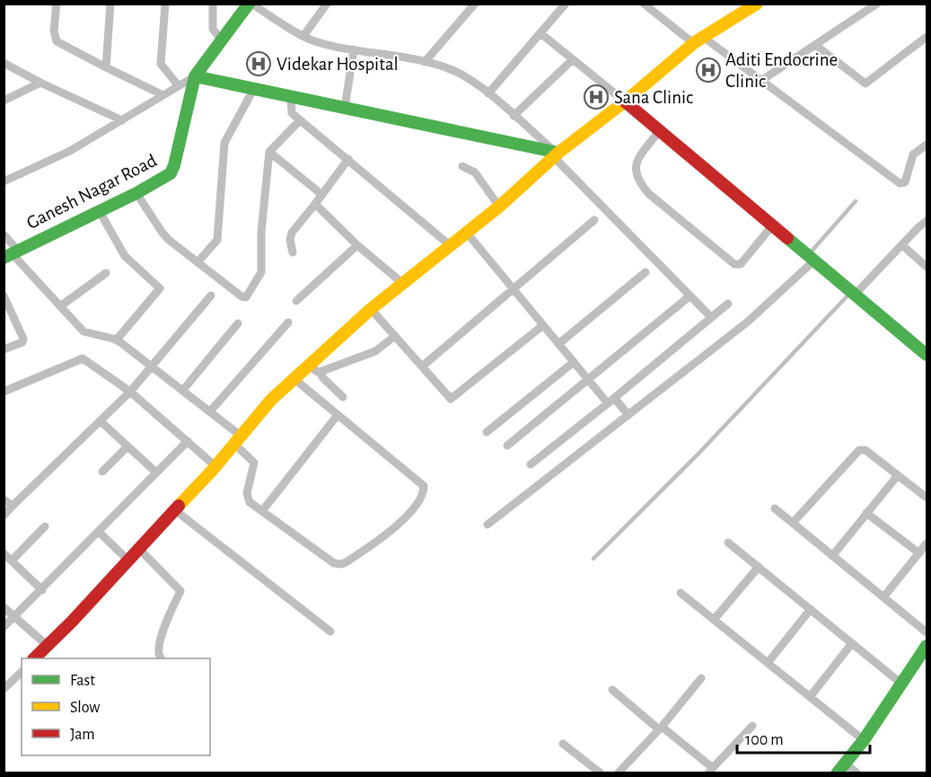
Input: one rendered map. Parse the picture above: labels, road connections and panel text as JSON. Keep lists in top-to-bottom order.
{
  "streets": {
    "street": ["Ganesh Nagar Road"]
  },
  "places": {
    "hospital": ["Videkar Hospital", "Aditi Endocrine Clinic", "Sana Clinic"]
  },
  "legend": ["Fast", "Slow", "Jam"],
  "scale_bar": "100 m"
}
